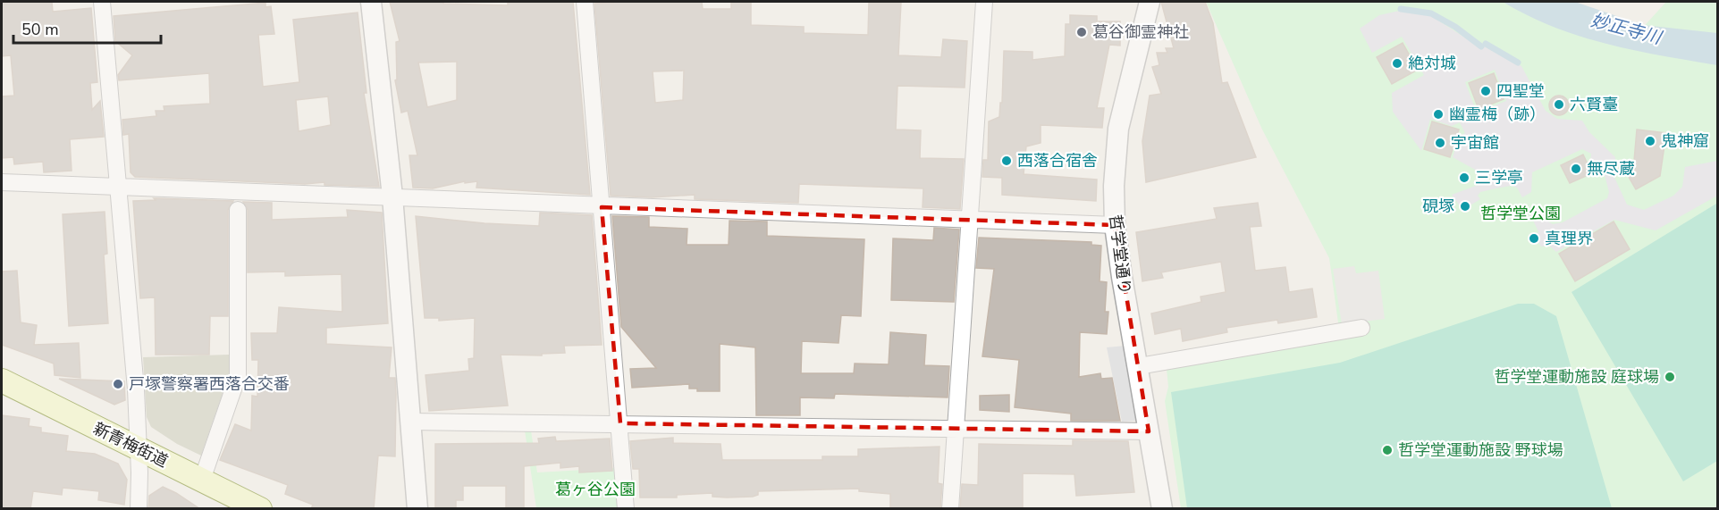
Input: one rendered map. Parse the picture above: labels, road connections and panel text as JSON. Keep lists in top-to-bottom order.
{
  "streets": {
    "main road": ["新青梅街道"],
    "street": ["哲学堂通り"]
  },
  "water": ["妙正寺川"],
  "parks": ["哲学堂公園", "葛ヶ谷公園"],
  "places": [
    "葛谷御霊神社",
    "絶対城",
    "四聖堂",
    "六賢臺",
    "幽霊梅（跡）",
    "鬼神窟",
    "宇宙館",
    "西落合宿舎",
    "無尽蔵",
    "三学亭",
    "硯塚",
    "真理界",
    "哲学堂運動施設 庭球場",
    "戸塚警察署西落合交番",
    "哲学堂運動施設 野球場"
  ],
  "scale_bar": "50 m"
}
